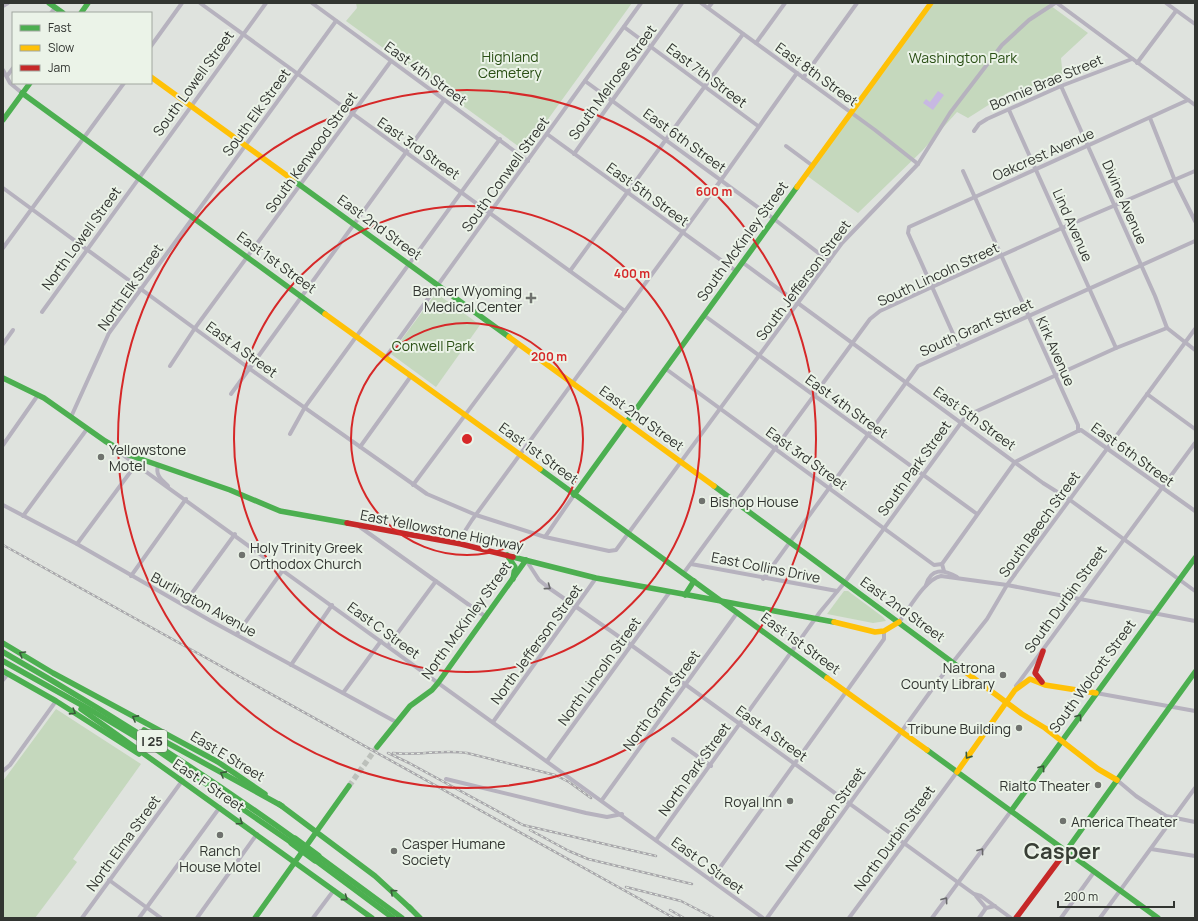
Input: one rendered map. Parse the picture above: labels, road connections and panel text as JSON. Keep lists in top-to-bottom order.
{
  "streets": {
    "main road": [
      "East 2nd Street",
      "South McKinley Street",
      "East 1st Street",
      "East Yellowstone Highway",
      "South Durbin Street",
      "North McKinley Street",
      "South Wolcott Street",
      "I 25",
      "East E Street",
      "East F Street"
    ],
    "street": [
      "East 4th Street",
      "East 8th Street",
      "East 7th Street",
      "South Melrose Street",
      "Bonnie Brae Street",
      "South Lowell Street",
      "South Elk Street",
      "East 6th Street",
      "East 3rd Street",
      "South Kenwood Street",
      "Oakcrest Avenue",
      "South Conwell Street",
      "East 5th Street",
      "Divine Avenue",
      "Lind Avenue",
      "North Lowell Street",
      "South Lincoln Street",
      "South Jefferson Street",
      "North Elk Street",
      "South Grant Street",
      "East A Street",
      "Kirk Avenue",
      "South Park Street",
      "South Beech Street",
      "East Collins Drive",
      "Burlington Avenue",
      "East C Street",
      "North Jefferson Street",
      "North Lincoln Street",
      "North Grant Street",
      "North Park Street",
      "North Beech Street",
      "North Durbin Street",
      "North Elma Street"
    ]
  },
  "crossings": [
    ["East 4th Street", "South Elk Street"],
    ["East 4th Street", "South Kenwood Street"],
    ["East 4th Street", "South Conwell Street"],
    ["East 4th Street", "South McKinley Street"],
    ["East 4th Street", "South Lincoln Street"],
    ["East 4th Street", "South Jefferson Street"],
    ["East 4th Street", "South Grant Street"],
    ["East 4th Street", "South Park Street"],
    ["East 8th Street", "South McKinley Street"],
    ["East 8th Street", "South Jefferson Street"],
    ["East 7th Street", "South Melrose Street"],
    ["East 7th Street", "South Conwell Street"],
    ["South Melrose Street", "East 6th Street"],
    ["South Melrose Street", "East 5th Street"],
    ["Bonnie Brae Street", "Divine Avenue"],
    ["Bonnie Brae Street", "Lind Avenue"],
    ["South Lowell Street", "East 3rd Street"],
    ["South Lowell Street", "East 2nd Street"],
    ["South Lowell Street", "North Lowell Street"],
    ["South Lowell Street", "East 1st Street"],
    ["South Elk Street", "East 3rd Street"],
    ["South Elk Street", "East 2nd Street"],
    ["South Elk Street", "East 1st Street"],
    ["South Elk Street", "North Elk Street"],
    ["East 6th Street", "South Conwell Street"],
    ["East 6th Street", "South McKinley Street"],
    ["East 6th Street", "South Jefferson Street"],
    ["East 6th Street", "Kirk Avenue"],
    ["East 6th Street", "South Beech Street"],
    ["East 6th Street", "South Durbin Street"],
    ["East 3rd Street", "South Kenwood Street"],
    ["East 3rd Street", "South Conwell Street"],
    ["East 3rd Street", "South McKinley Street"],
    ["East 3rd Street", "South Lincoln Street"],
    ["East 3rd Street", "South Jefferson Street"],
    ["East 3rd Street", "South Grant Street"],
    ["East 3rd Street", "South Park Street"],
    ["South Kenwood Street", "East 2nd Street"],
    ["South Kenwood Street", "East 1st Street"],
    ["South Kenwood Street", "East A Street"],
    ["Oakcrest Avenue", "Divine Avenue"],
    ["Oakcrest Avenue", "Lind Avenue"],
    ["Oakcrest Avenue", "South Lincoln Street"],
    ["Oakcrest Avenue", "Kirk Avenue"],
    ["South Conwell Street", "East 5th Street"],
    ["South Conwell Street", "East 2nd Street"],
    ["South Conwell Street", "East 1st Street"],
    ["East 5th Street", "South McKinley Street"],
    ["East 5th Street", "South Lincoln Street"],
    ["East 5th Street", "South Jefferson Street"],
    ["East 5th Street", "South Grant Street"],
    ["East 5th Street", "South Park Street"],
    ["East 5th Street", "South Beech Street"],
    ["East 5th Street", "South Durbin Street"],
    ["East 5th Street", "South Wolcott Street"],
    ["Divine Avenue", "South Lincoln Street"],
    ["Divine Avenue", "South Grant Street"],
    ["Divine Avenue", "South Park Street"],
    ["Lind Avenue", "South Lincoln Street"],
    ["Lind Avenue", "South Grant Street"],
    ["Lind Avenue", "South Park Street"],
    ["East 2nd Street", "South McKinley Street"],
    ["East 2nd Street", "South Lincoln Street"],
    ["East 2nd Street", "South Jefferson Street"],
    ["East 2nd Street", "South Grant Street"],
    ["East 2nd Street", "South Park Street"],
    ["East 2nd Street", "South Beech Street"],
    ["East 2nd Street", "South Durbin Street"],
    ["East 2nd Street", "South Wolcott Street"],
    ["North Lowell Street", "East 1st Street"],
    ["North Lowell Street", "East A Street"],
    ["South McKinley Street", "East 1st Street"],
    ["East 1st Street", "South Lincoln Street"],
    ["East 1st Street", "South Jefferson Street"],
    ["East 1st Street", "North Elk Street"],
    ["East 1st Street", "South Park Street"],
    ["East 1st Street", "South Beech Street"],
    ["East 1st Street", "East Yellowstone Highway"],
    ["East 1st Street", "South Durbin Street"],
    ["East 1st Street", "South Wolcott Street"],
    ["East 1st Street", "North Grant Street"],
    ["East 1st Street", "North Park Street"],
    ["East 1st Street", "North Beech Street"],
    ["East 1st Street", "North Durbin Street"],
    ["South Lincoln Street", "Kirk Avenue"],
    ["South Lincoln Street", "East Collins Drive"],
    ["North Elk Street", "East A Street"],
    ["North Elk Street", "East Yellowstone Highway"],
    ["South Grant Street", "Kirk Avenue"],
    ["South Grant Street", "East Collins Drive"],
    ["East A Street", "East Yellowstone Highway"],
    ["East A Street", "North McKinley Street"],
    ["East A Street", "North Jefferson Street"],
    ["East A Street", "North Lincoln Street"],
    ["East A Street", "North Grant Street"],
    ["East A Street", "North Park Street"],
    ["East A Street", "North Beech Street"],
    ["East A Street", "North Durbin Street"],
    ["Kirk Avenue", "South Park Street"],
    ["South Park Street", "East Yellowstone Highway"],
    ["South Park Street", "East Collins Drive"],
    ["South Park Street", "North Park Street"],
    ["South Beech Street", "North Beech Street"],
    ["East Yellowstone Highway", "North McKinley Street"],
    ["East Yellowstone Highway", "East C Street"],
    ["East Yellowstone Highway", "North Jefferson Street"],
    ["East Yellowstone Highway", "North Lincoln Street"],
    ["South Durbin Street", "North Durbin Street"],
    ["Burlington Avenue", "North McKinley Street"],
    ["North McKinley Street", "East C Street"],
    ["East C Street", "North Jefferson Street"],
    ["East C Street", "North Lincoln Street"],
    ["East C Street", "North Grant Street"],
    ["East C Street", "North Park Street"],
    ["East F Street", "North Elma Street"]
  ],
  "one_way": ["South Wolcott Street"],
  "districts": ["Casper"],
  "parks": ["Highland Cemetery", "Washington Park", "Conwell Park"],
  "places": {
    "health": ["Banner Wyoming Medical Center"],
    "other": [
      "Yellowstone Motel",
      "Bishop House",
      "Holy Trinity Greek Orthodox Church",
      "Natrona County Library",
      "Tribune Building",
      "Rialto Theater",
      "Royal Inn",
      "America Theater",
      "Ranch House Motel",
      "Casper Humane Society"
    ]
  },
  "legend": ["Fast", "Slow", "Jam"],
  "scale_bar": "200 m",
  "rings": ["600 m", "400 m", "200 m"]
}
